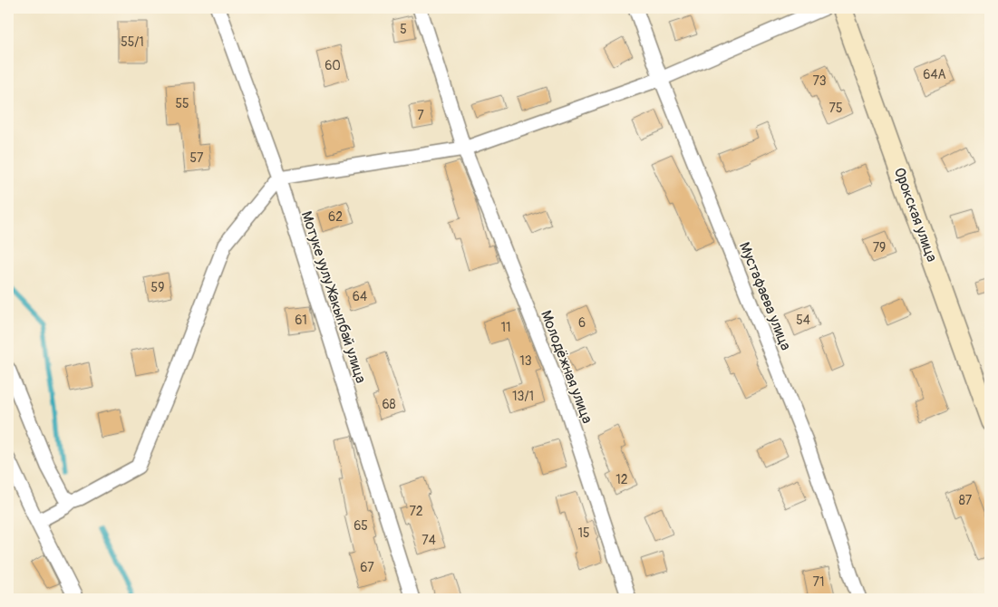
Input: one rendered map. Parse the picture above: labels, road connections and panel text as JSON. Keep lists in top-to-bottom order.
{
  "streets": {
    "street": [
      "Орокская улица",
      "Мустафаева улица",
      "Мотуке уулу Жакыпбай улица",
      "Молодёжная улица"
    ]
  },
  "house_numbers": [
    "5",
    "55/1",
    "60",
    "64А",
    "73",
    "55",
    "75",
    "7",
    "57",
    "62",
    "79",
    "59",
    "64",
    "61",
    "54",
    "6",
    "11",
    "13",
    "13/1",
    "68",
    "12",
    "87",
    "72",
    "65",
    "15",
    "74",
    "67",
    "71"
  ]
}
